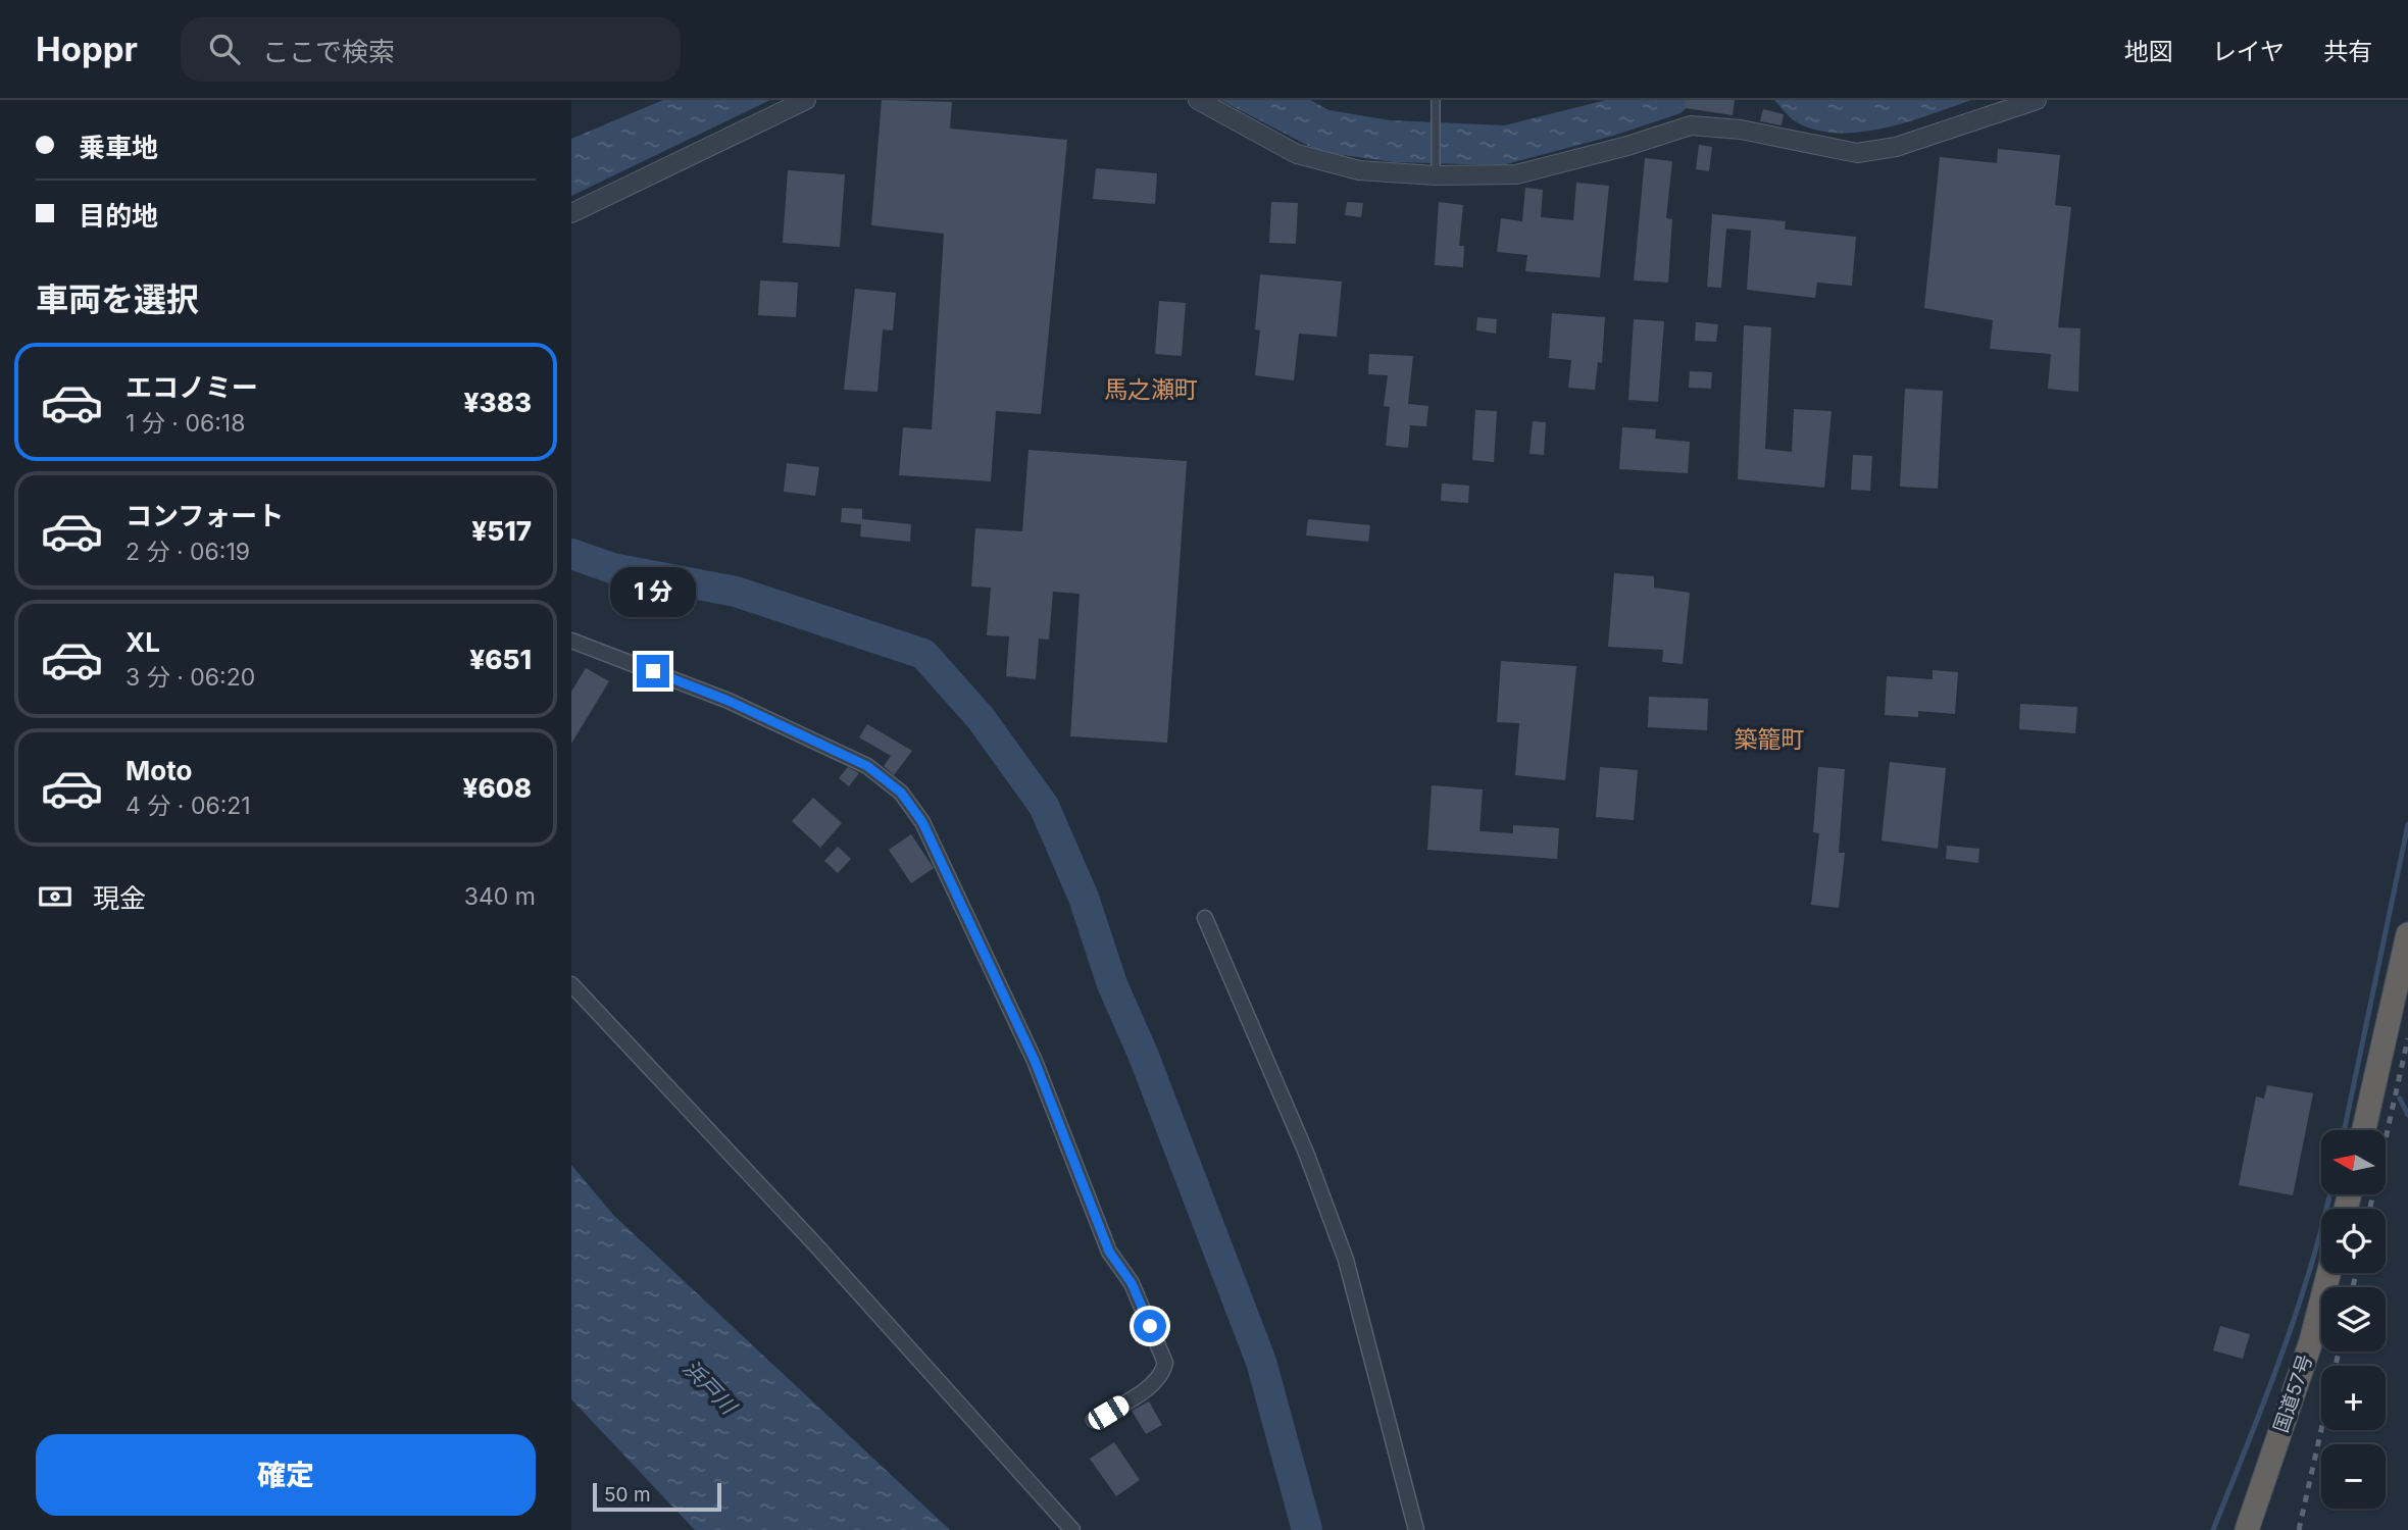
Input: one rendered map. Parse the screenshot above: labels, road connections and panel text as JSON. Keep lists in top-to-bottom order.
{
  "streets": {
    "highway": ["国道57号"]
  },
  "districts": ["馬之瀬町", "築籠町"],
  "water": ["浜戸川"],
  "scale_bar": "50 m",
  "north": "left",
  "page": {
    "header": "Hoppr",
    "search": "ここで検索",
    "nav": ["地図", "レイヤ", "共有"],
    "banner": ["乗車地", "目的地"],
    "heading": "車両を選択",
    "list": [
      {
        "name": "エコノミー",
        "note": "1 分 · 06:18",
        "value": "¥383"
      },
      {
        "name": "コンフォート",
        "note": "2 分 · 06:19",
        "value": "¥517"
      },
      {
        "name": "XL",
        "note": "3 分 · 06:20",
        "value": "¥651"
      },
      {
        "name": "Moto",
        "note": "4 分 · 06:21",
        "value": "¥608"
      }
    ],
    "bubble": "1 分",
    "pay": ["現金", "340 m"],
    "map_buttons": ["+", "−"],
    "buttons": "確定",
    "scale": "50 m"
  }
}
